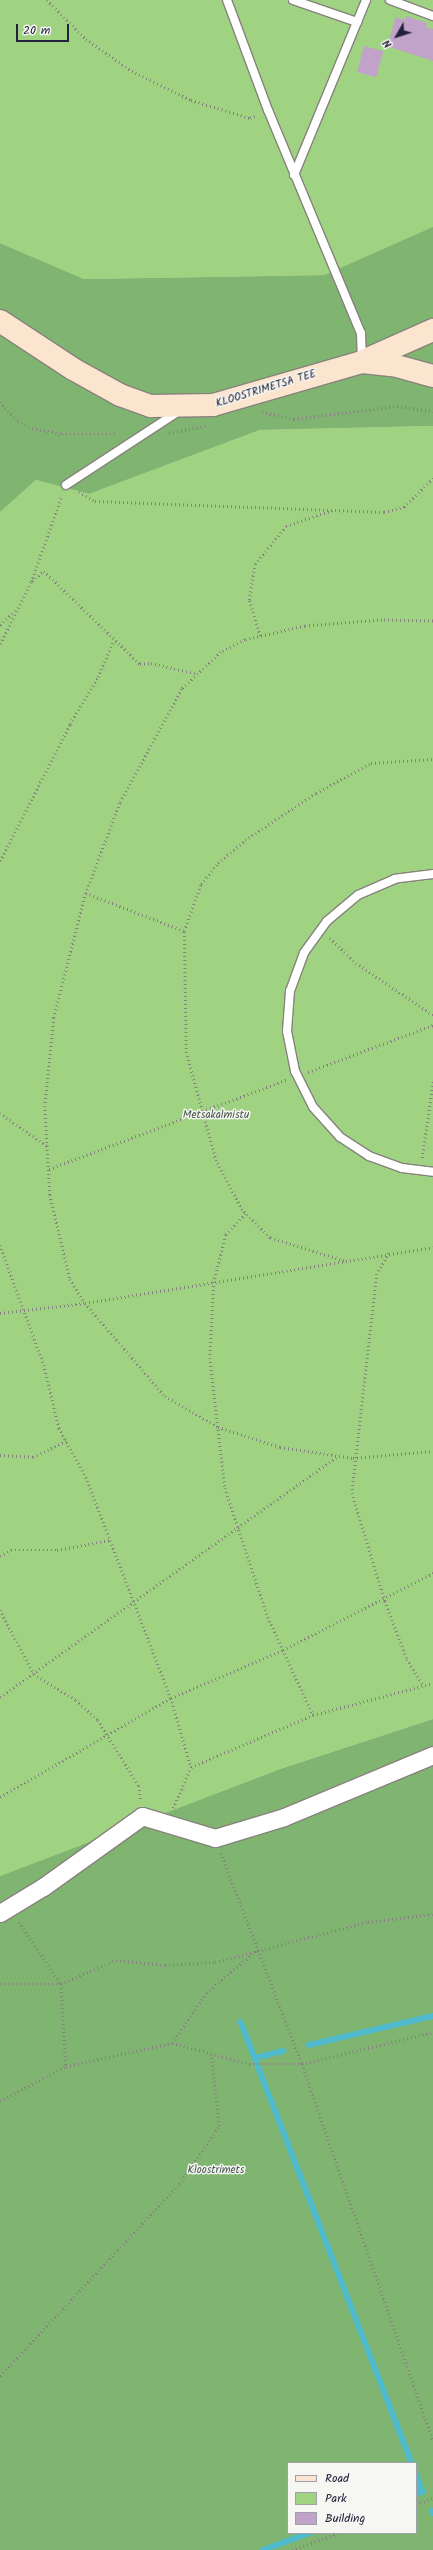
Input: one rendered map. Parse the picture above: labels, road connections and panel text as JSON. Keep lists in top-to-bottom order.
{
  "streets": {
    "main road": ["KLOOSTRIMETSA TEE"]
  },
  "parks": ["Metsakalmistu", "Kloostrimets"],
  "legend": ["Road", "Park", "Building"],
  "scale_bar": "20 m",
  "north": "bottom left"
}
